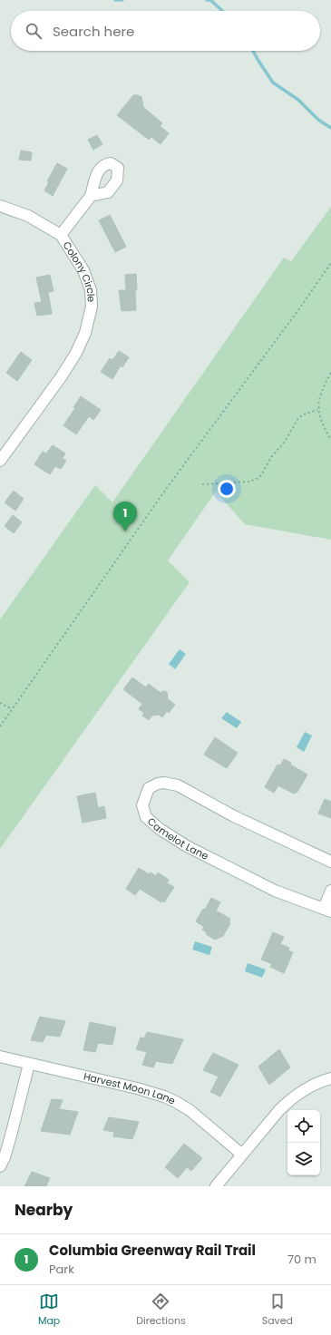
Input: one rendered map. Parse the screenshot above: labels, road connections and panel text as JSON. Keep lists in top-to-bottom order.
{
  "streets": {
    "street": ["Colony Circle", "Camelot Lane", "Harvest Moon Lane"]
  },
  "page": {
    "search": "Search here",
    "pins": "1",
    "heading": "Nearby",
    "list": [
      {
        "mark": "1",
        "name": "Columbia Greenway Rail Trail",
        "note": "Park",
        "value": "70 m"
      }
    ],
    "nav": ["Map", "Directions", "Saved"]
  }
}
